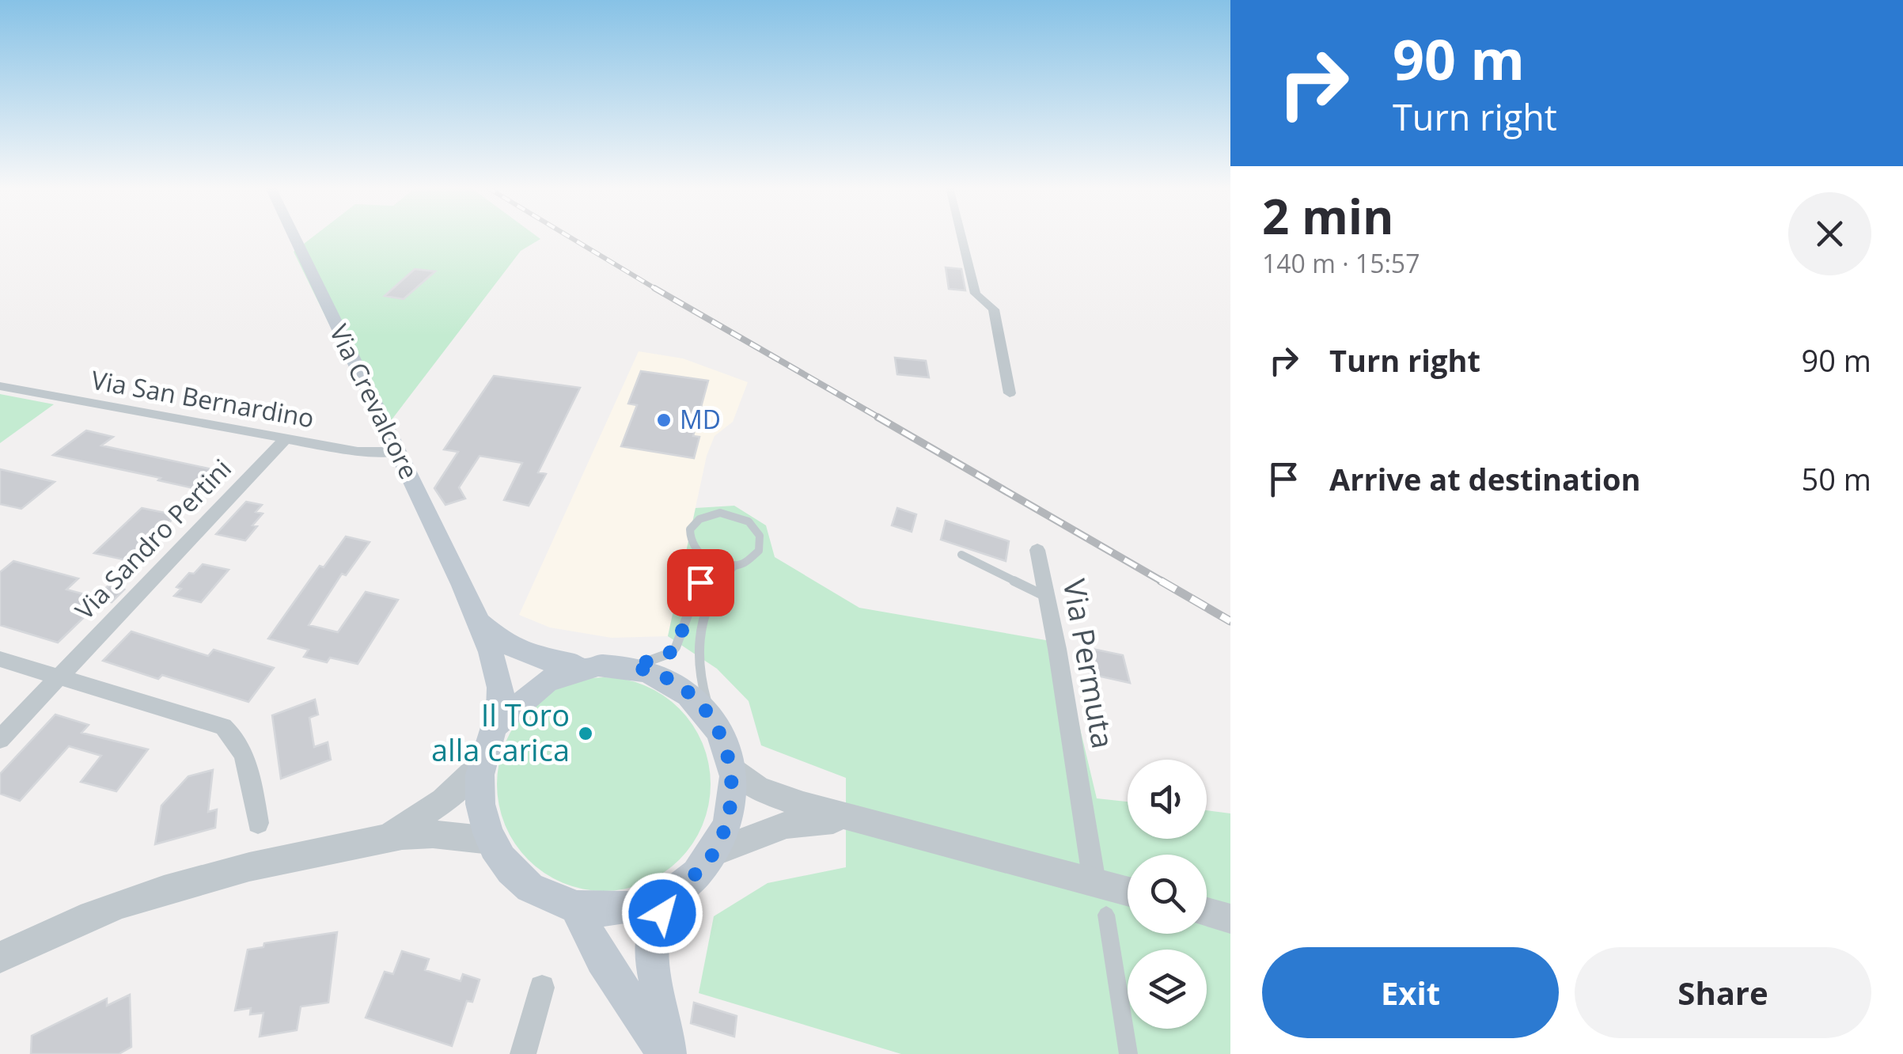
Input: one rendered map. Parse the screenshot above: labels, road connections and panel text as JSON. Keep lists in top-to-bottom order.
{
  "streets": {
    "main road": ["Via Crevalcore"],
    "street": ["Via San Bernardino", "Via Sandro Pertini", "Via Permuta"]
  },
  "crossings": [
    ["Via San Bernardino", "Via Crevalcore"],
    ["Via San Bernardino", "Via Sandro Pertini"]
  ],
  "places": ["MD", "Il Toro alla carica"],
  "page": {
    "turn": ["90 m", "Turn right"],
    "heading": ["2 min", "140 m · 15:57"],
    "list": [
      {
        "name": "Turn right",
        "value": "90 m"
      },
      {
        "name": "Arrive at destination",
        "value": "50 m"
      }
    ],
    "buttons": ["Exit", "Share"]
  }
}
